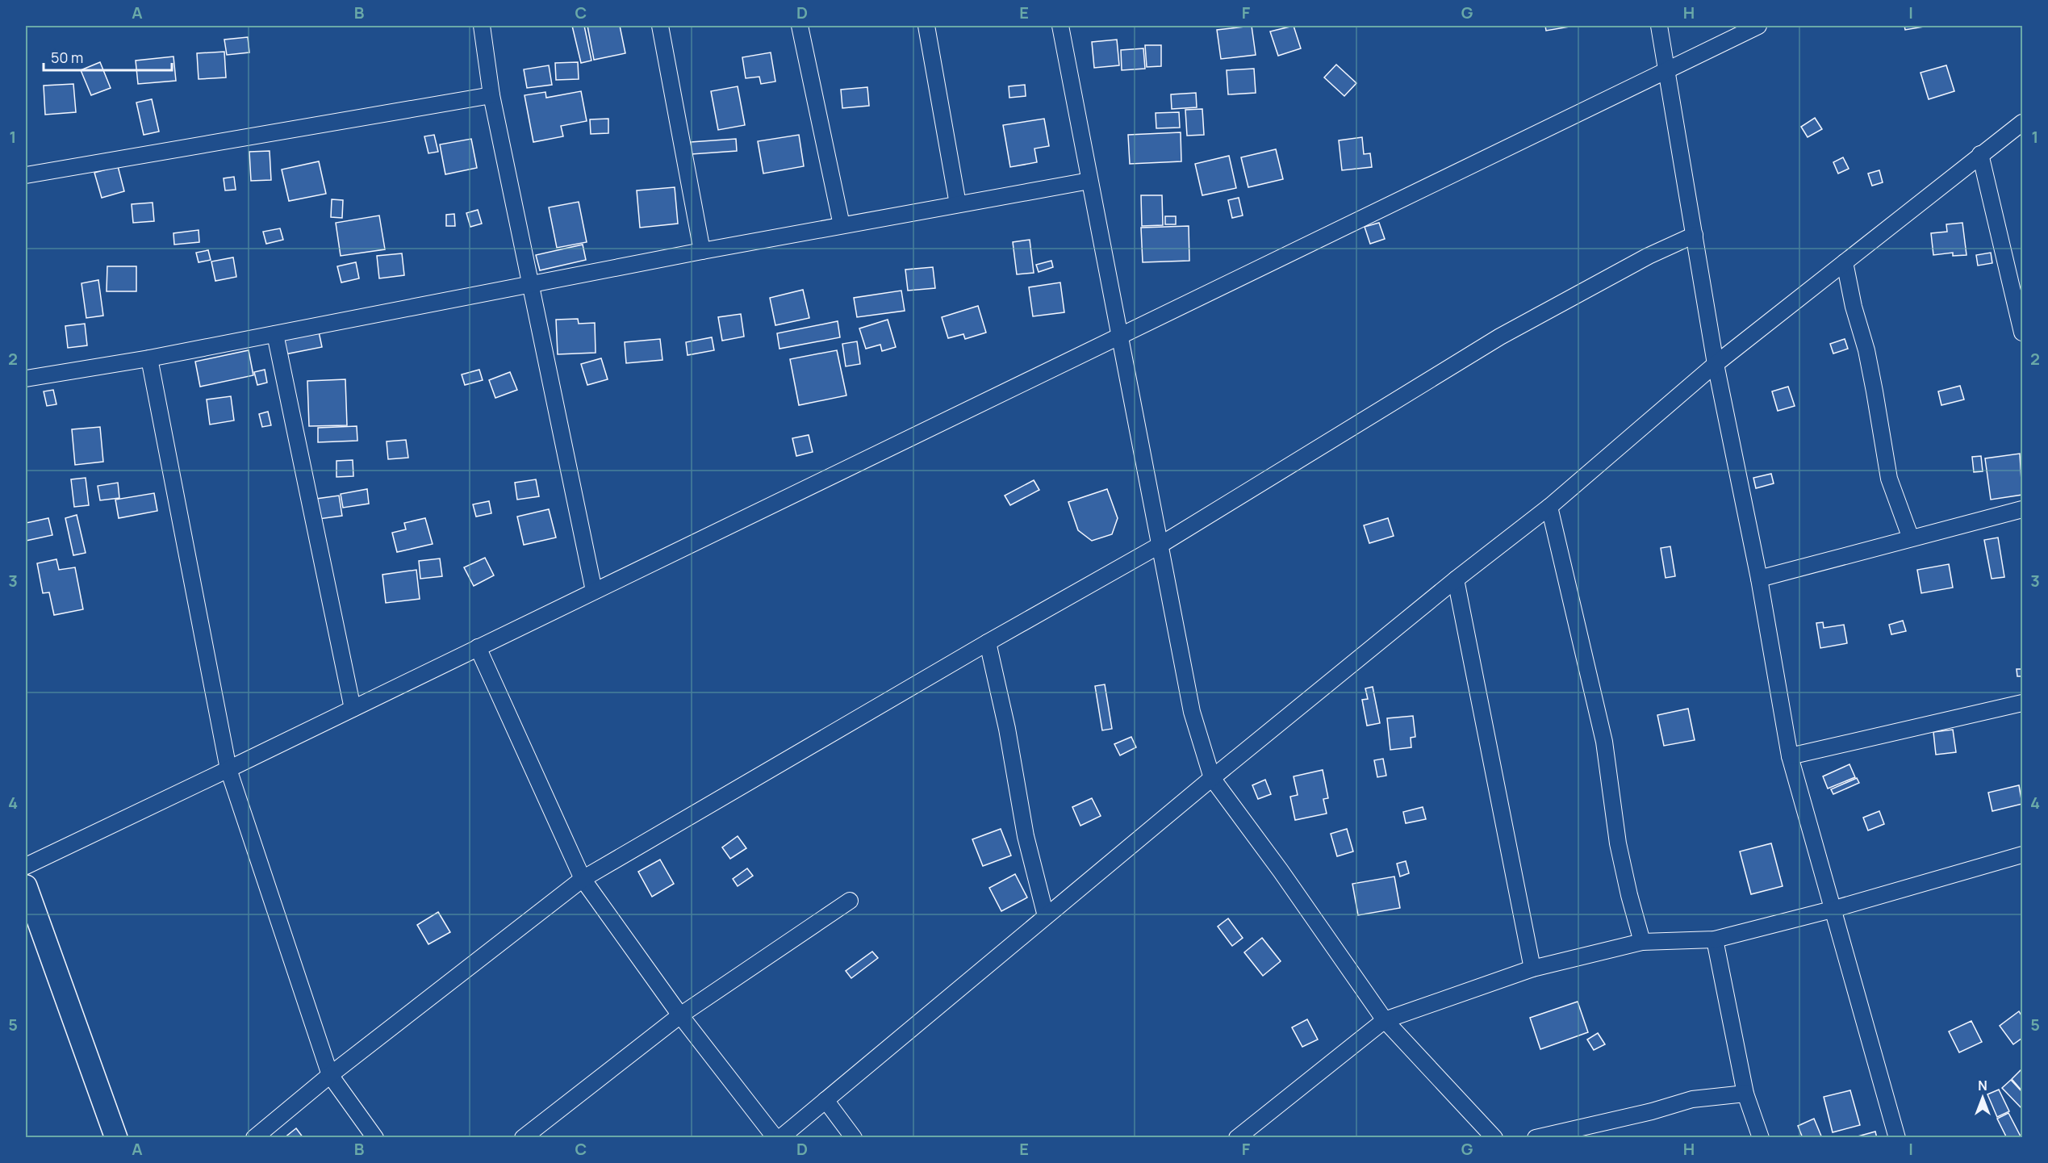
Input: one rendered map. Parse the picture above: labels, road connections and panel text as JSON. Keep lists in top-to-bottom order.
{
  "scale_bar": "50 m",
  "north": "top",
  "grid": {
    "columns": [
      "A",
      "B",
      "C",
      "D",
      "E",
      "F",
      "G",
      "H",
      "I"
    ],
    "rows": [
      "1",
      "2",
      "3",
      "4",
      "5"
    ]
  }
}
